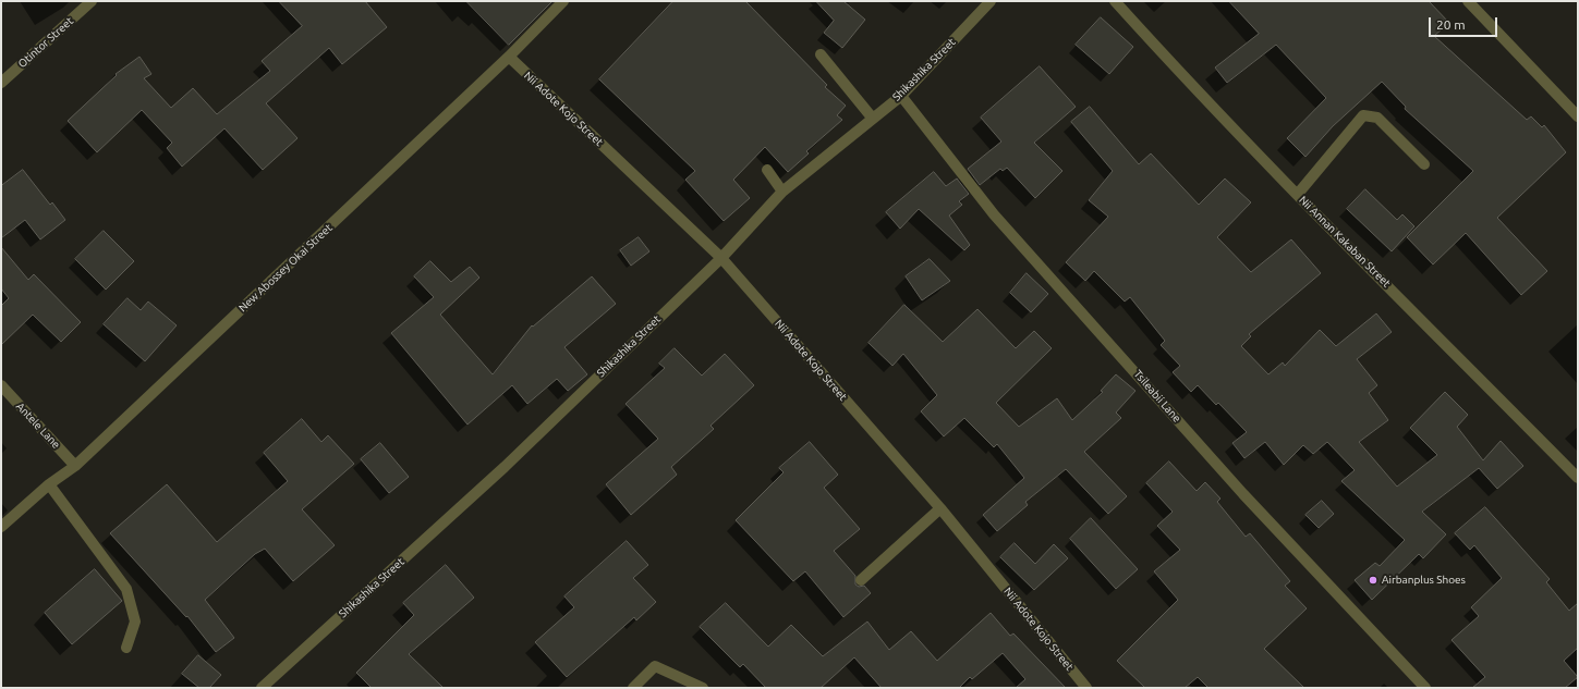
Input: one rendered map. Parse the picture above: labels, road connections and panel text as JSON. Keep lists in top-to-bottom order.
{
  "streets": {
    "street": [
      "Otintor Street",
      "Shikashika Street",
      "Nii Adote Kojo Street",
      "Nii Annan Kakaban Street",
      "New Abossey Okai Street",
      "Tsileabii Lane",
      "Antele Lane"
    ]
  },
  "crossings": [
    ["Shikashika Street", "Nii Adote Kojo Street"],
    ["Shikashika Street", "Tsileabii Lane"],
    ["Nii Adote Kojo Street", "New Abossey Okai Street"],
    ["New Abossey Okai Street", "Antele Lane"]
  ],
  "places": ["Airbanplus Shoes"],
  "scale_bar": "20 m"
}
